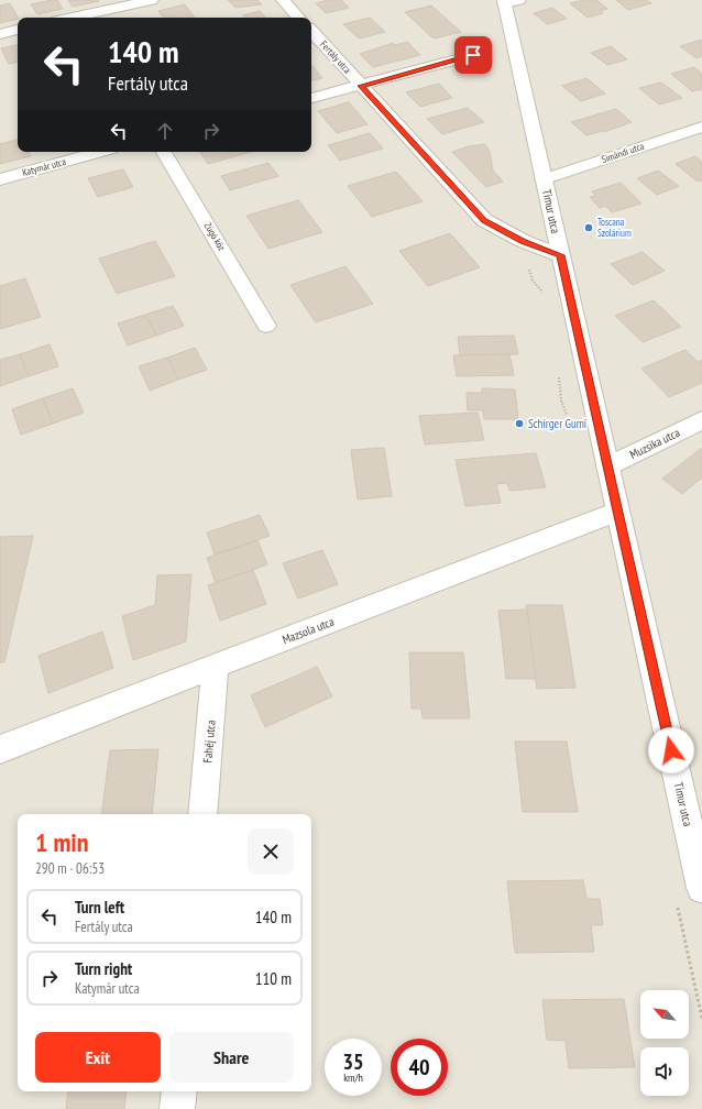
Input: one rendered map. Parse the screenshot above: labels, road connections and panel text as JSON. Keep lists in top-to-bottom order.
{
  "streets": {
    "street": [
      "Fertály utca",
      "Simándi utca",
      "Katymár utca",
      "Timur utca",
      "Zúgó köz",
      "Muzsika utca",
      "Mazsola utca",
      "Fahéj utca"
    ]
  },
  "crossings": [
    ["Fertály utca", "Timur utca"],
    ["Simándi utca", "Timur utca"],
    ["Timur utca", "Muzsika utca"],
    ["Timur utca", "Mazsola utca"],
    ["Mazsola utca", "Fahéj utca"]
  ],
  "places": ["Toscana Szolárium", "Schirger Gumi"],
  "north": "top left",
  "page": {
    "turn": ["140 m", "Fertály utca"],
    "heading": ["1 min", "290 m · 06:53"],
    "list": [
      {
        "name": "Turn left",
        "note": "Fertály utca",
        "value": "140 m"
      },
      {
        "name": "Turn right",
        "note": "Katymár utca",
        "value": "110 m"
      }
    ],
    "buttons": ["Exit", "Share"],
    "speed": "35 km/h",
    "limit": "40"
  }
}
